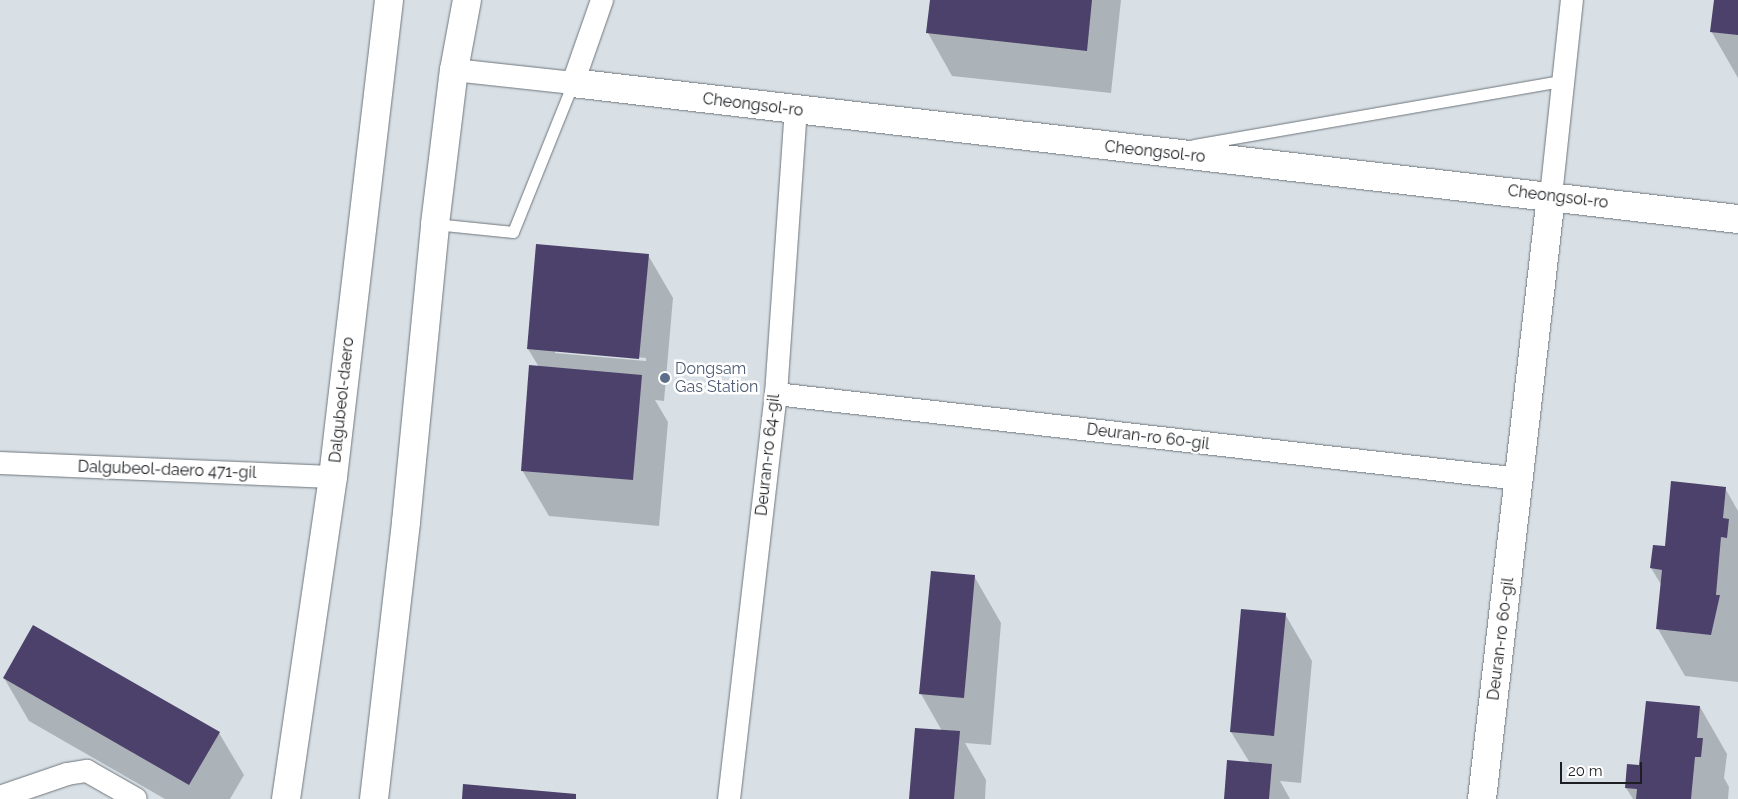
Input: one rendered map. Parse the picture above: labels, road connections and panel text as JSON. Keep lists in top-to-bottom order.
{
  "streets": {
    "street": [
      "Cheongsol-ro",
      "Dalgubeol-daero",
      "Deuran-ro 60-gil",
      "Deuran-ro 64-gil",
      "Dalgubeol-daero 471-gil"
    ]
  },
  "crossings": [
    ["Cheongsol-ro", "Deuran-ro 60-gil"],
    ["Cheongsol-ro", "Deuran-ro 64-gil"],
    ["Dalgubeol-daero", "Dalgubeol-daero 471-gil"],
    ["Deuran-ro 60-gil", "Deuran-ro 64-gil"]
  ],
  "places": ["Dongsam Gas Station"],
  "scale_bar": "20 m"
}
